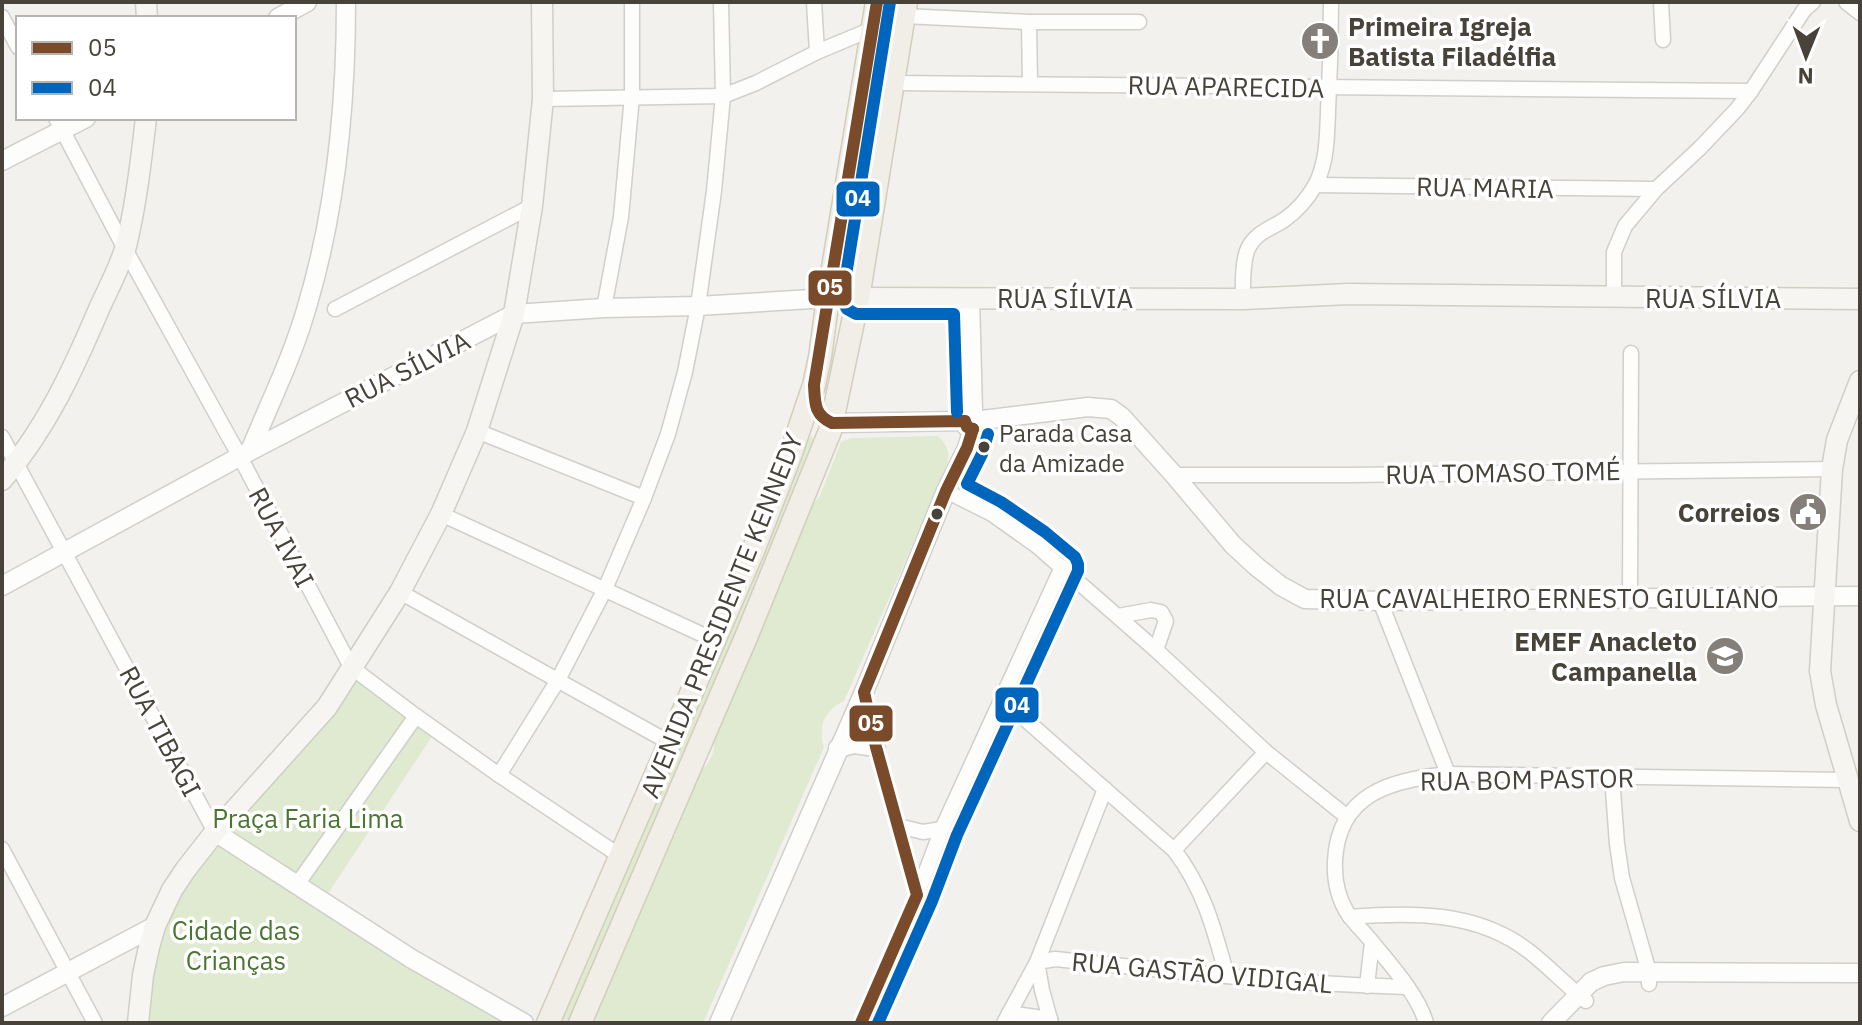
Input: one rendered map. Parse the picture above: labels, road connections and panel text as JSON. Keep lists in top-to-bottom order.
{
  "streets": {
    "main road": ["RUA SÍLVIA", "AVENIDA PRESIDENTE KENNEDY"],
    "street": [
      "RUA APARECIDA",
      "RUA MARIA",
      "RUA TOMASO TOMÉ",
      "RUA IVAI",
      "RUA CAVALHEIRO ERNESTO GIULIANO",
      "RUA TIBAGI",
      "RUA BOM PASTOR",
      "RUA GASTÃO VIDIGAL"
    ]
  },
  "crossings": [
    ["RUA APARECIDA", "AVENIDA PRESIDENTE KENNEDY"],
    ["RUA SÍLVIA", "RUA IVAI"],
    ["RUA SÍLVIA", "AVENIDA PRESIDENTE KENNEDY"],
    ["RUA SÍLVIA", "RUA TIBAGI"],
    ["RUA TOMASO TOMÉ", "RUA CAVALHEIRO ERNESTO GIULIANO"],
    ["RUA IVAI", "AVENIDA PRESIDENTE KENNEDY"],
    ["RUA CAVALHEIRO ERNESTO GIULIANO", "AVENIDA PRESIDENTE KENNEDY"]
  ],
  "parks": ["Praça Faria Lima", "Cidade das Crianças"],
  "places": {
    "church": ["Primeira Igreja Batista Filadélfia"],
    "other": ["Parada Casa da Amizade"],
    "public building": ["Correios"],
    "school or university": ["EMEF Anacleto Campanella"]
  },
  "lines": ["transit line 05", "transit line 04"],
  "legend": ["05", "04"],
  "north": "bottom"
}
